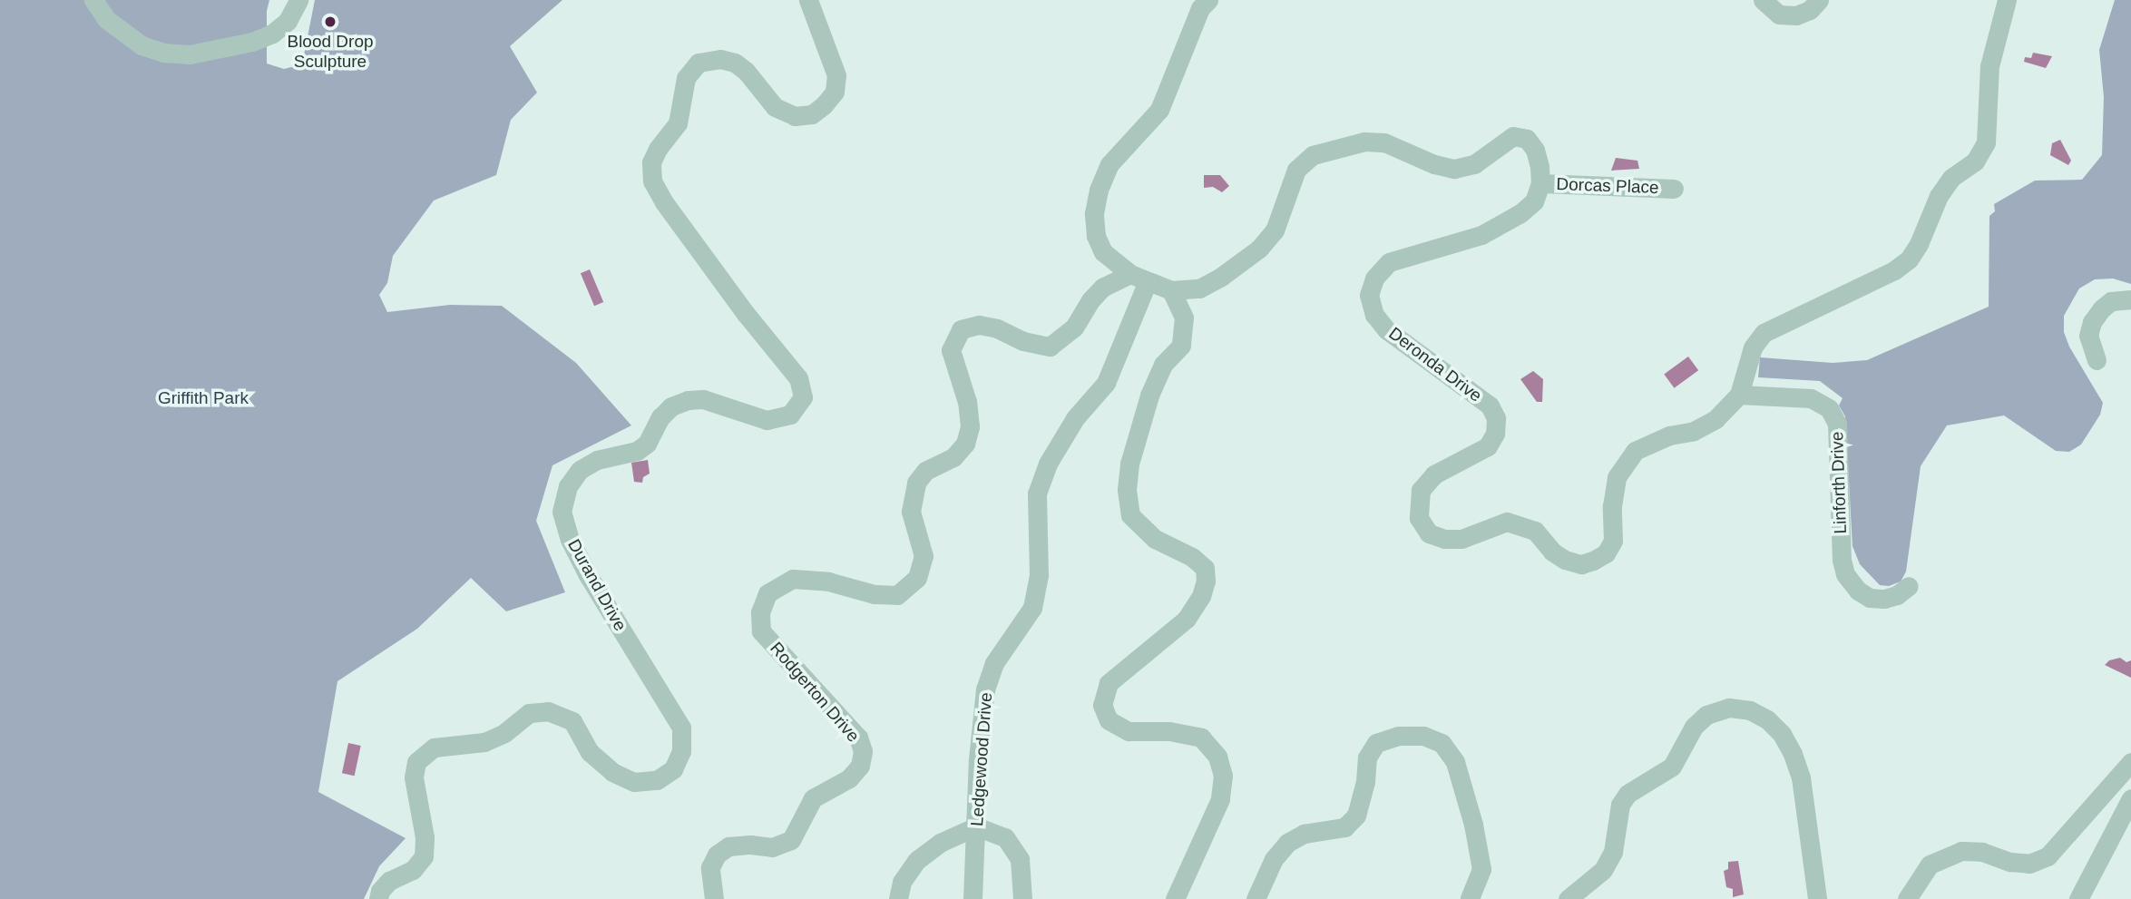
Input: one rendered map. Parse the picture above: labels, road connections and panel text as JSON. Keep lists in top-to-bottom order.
{
  "streets": {
    "street": [
      "Dorcas Place",
      "Deronda Drive",
      "Linforth Drive",
      "Durand Drive",
      "Rodgerton Drive",
      "Ledgewood Drive"
    ]
  },
  "crossings": [
    ["Dorcas Place", "Deronda Drive"],
    ["Deronda Drive", "Linforth Drive"],
    ["Rodgerton Drive", "Ledgewood Drive"]
  ],
  "parks": ["Griffith Park"],
  "places": ["Blood Drop Sculpture"]
}
